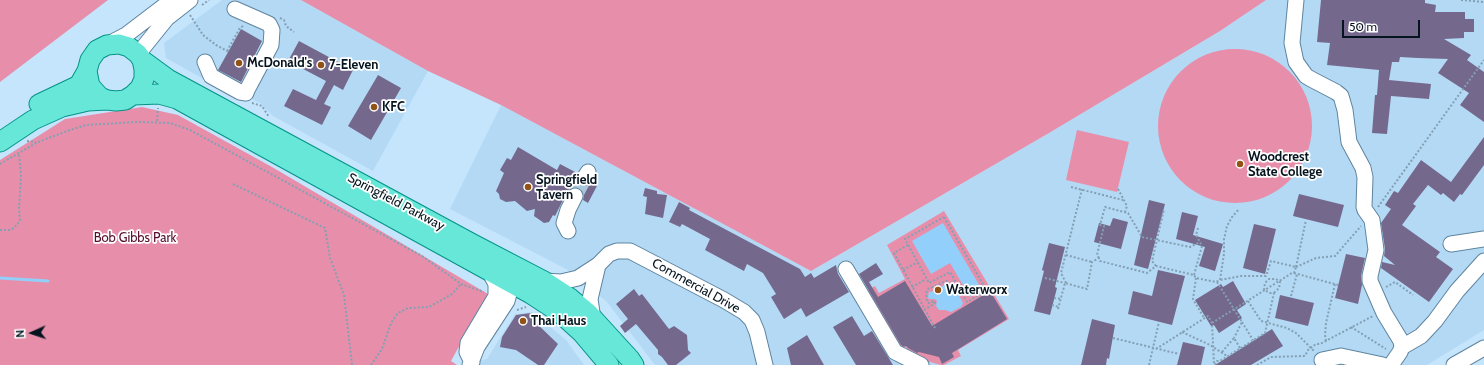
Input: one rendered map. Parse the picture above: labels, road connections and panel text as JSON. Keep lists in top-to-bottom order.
{
  "streets": {
    "main road": ["Springfield Parkway"],
    "street": ["Commercial Drive"]
  },
  "crossings": [
    ["Springfield Parkway", "Commercial Drive"]
  ],
  "parks": ["Bob Gibbs Park"],
  "places": [
    "McDonald's",
    "7-Eleven",
    "KFC",
    "Woodcrest State College",
    "Springfield Tavern",
    "Waterworx",
    "Thai Haus"
  ],
  "scale_bar": "50 m",
  "north": "left"
}
